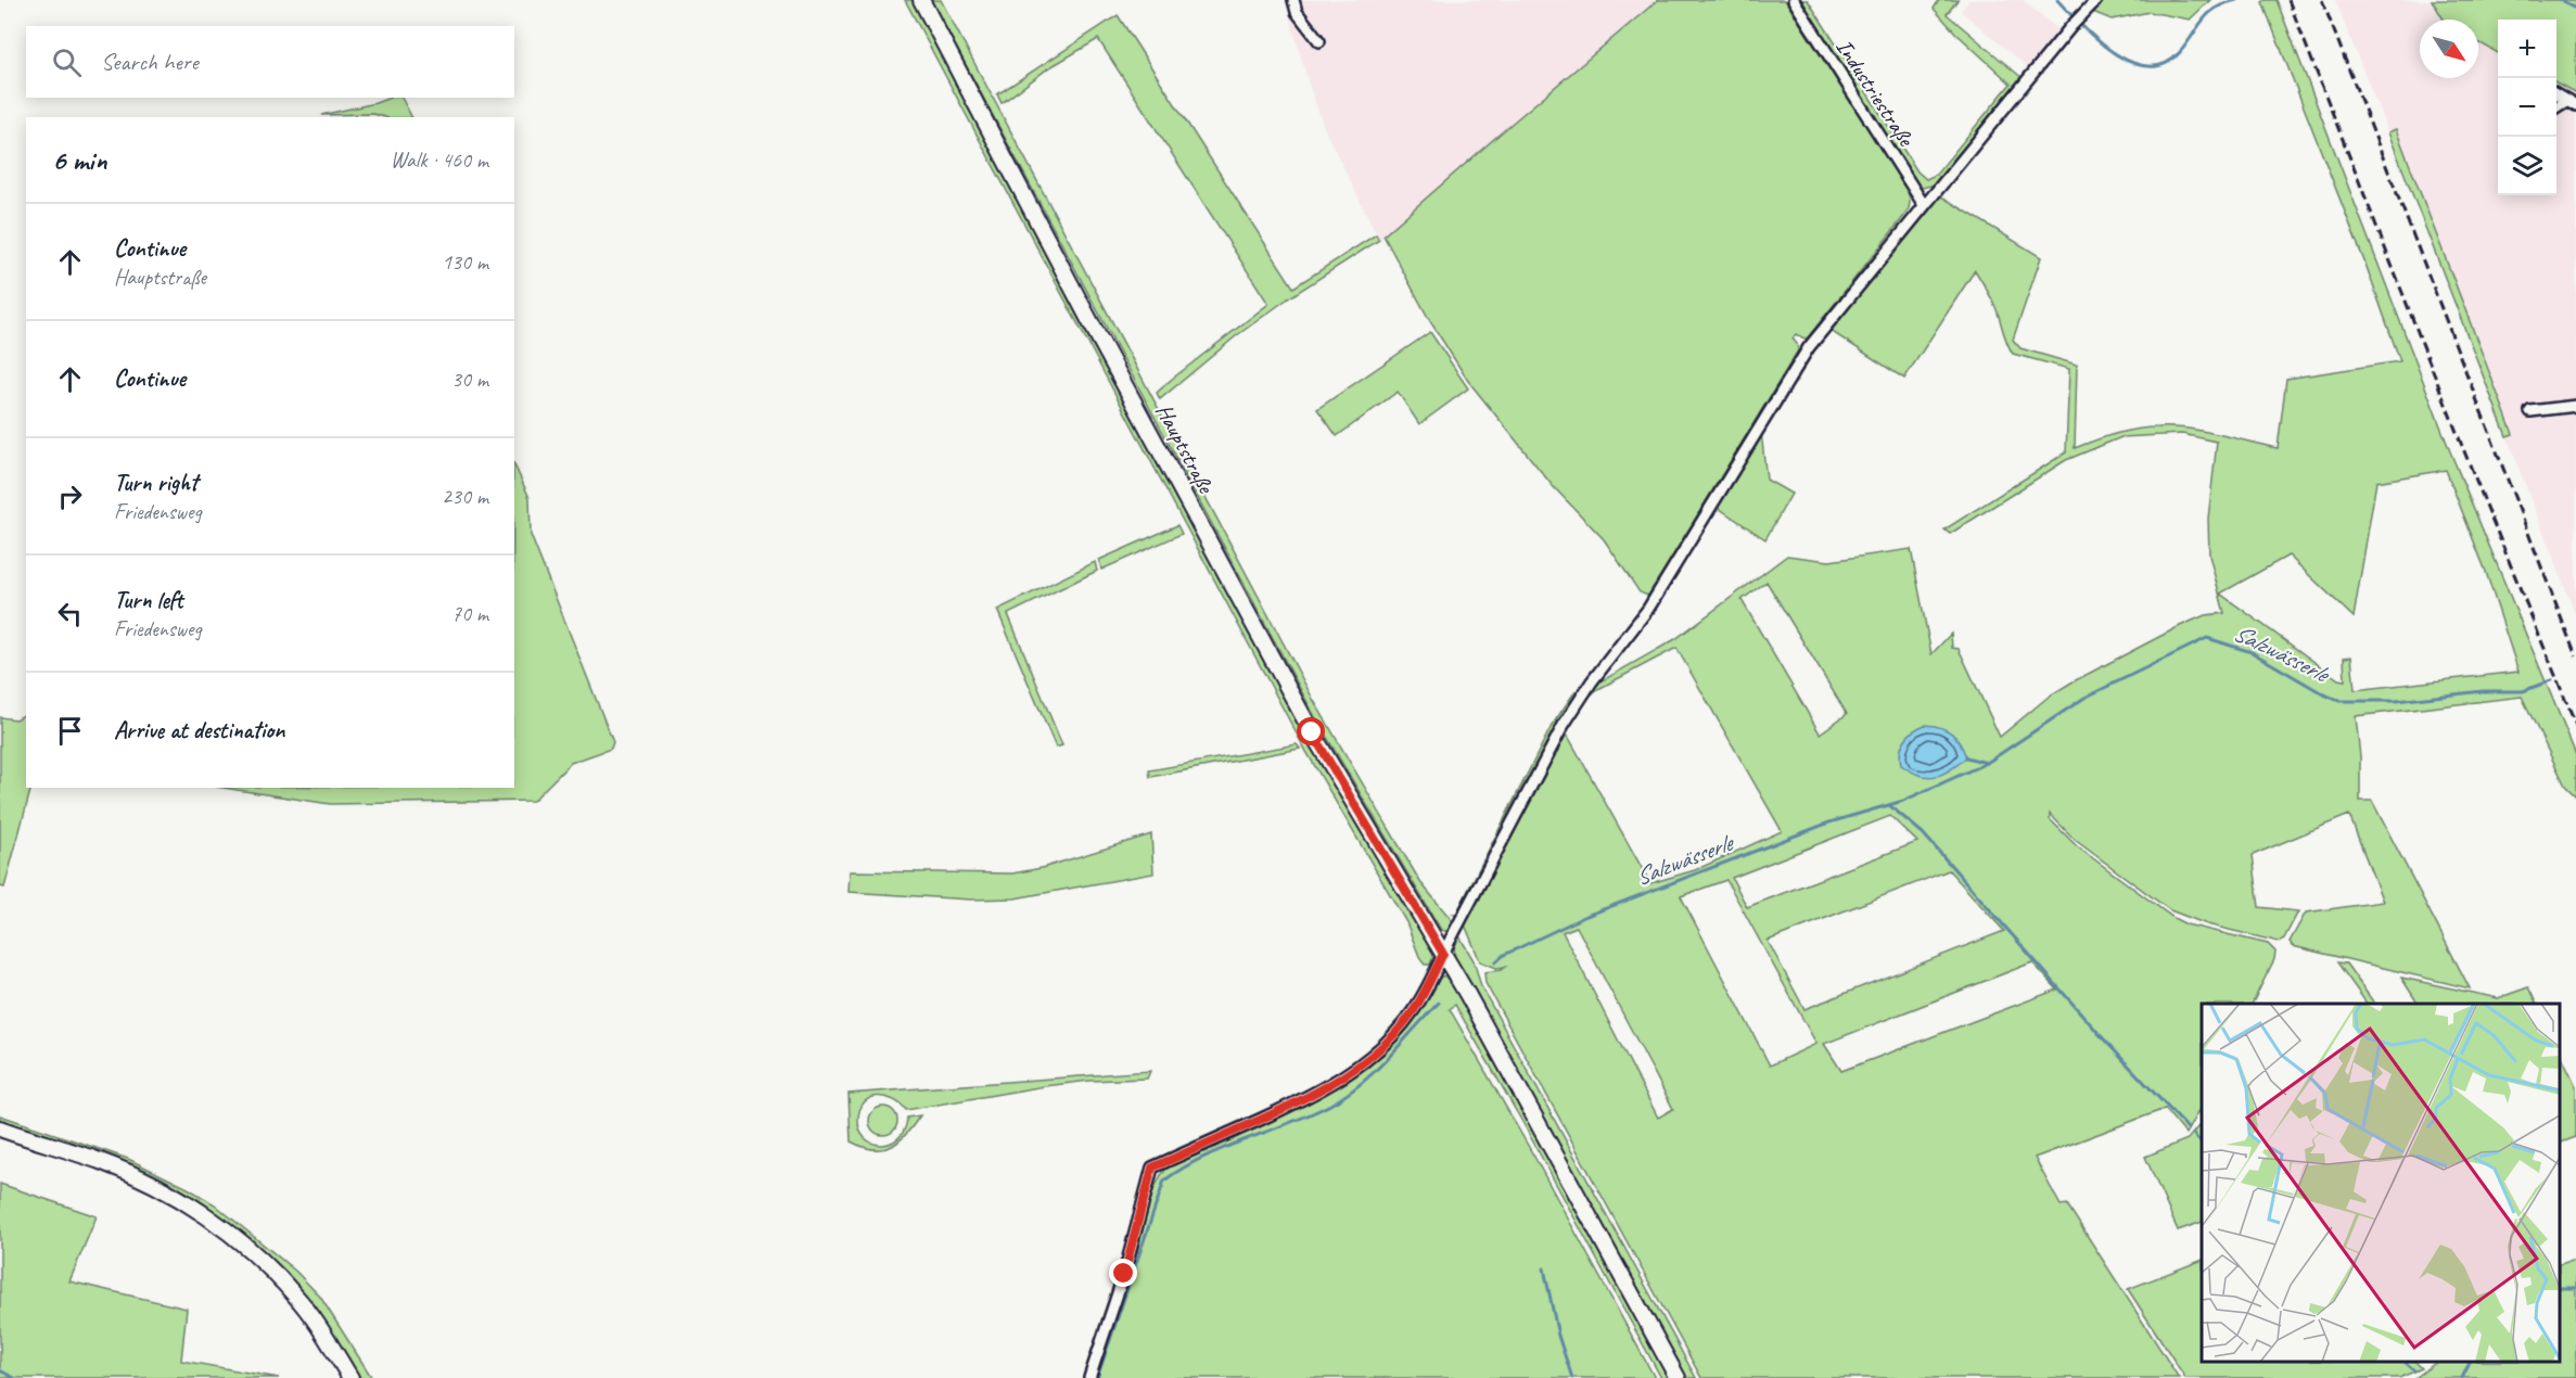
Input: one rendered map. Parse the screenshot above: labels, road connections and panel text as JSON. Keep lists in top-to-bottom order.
{
  "streets": {
    "street": ["Industriestraße", "Hauptstraße"]
  },
  "water": ["Salzwässerle"],
  "north": "bottom right",
  "page": {
    "map_buttons": ["+", "−"],
    "search": "Search here",
    "heading": ["6 min", "Walk · 460 m"],
    "list": [
      ["Continue", "Hauptstraße", "130 m"],
      ["Continue", "30 m"],
      ["Turn right", "Friedensweg", "230 m"],
      ["Turn left", "Friedensweg", "70 m"],
      "Arrive at destination"
    ]
  }
}
